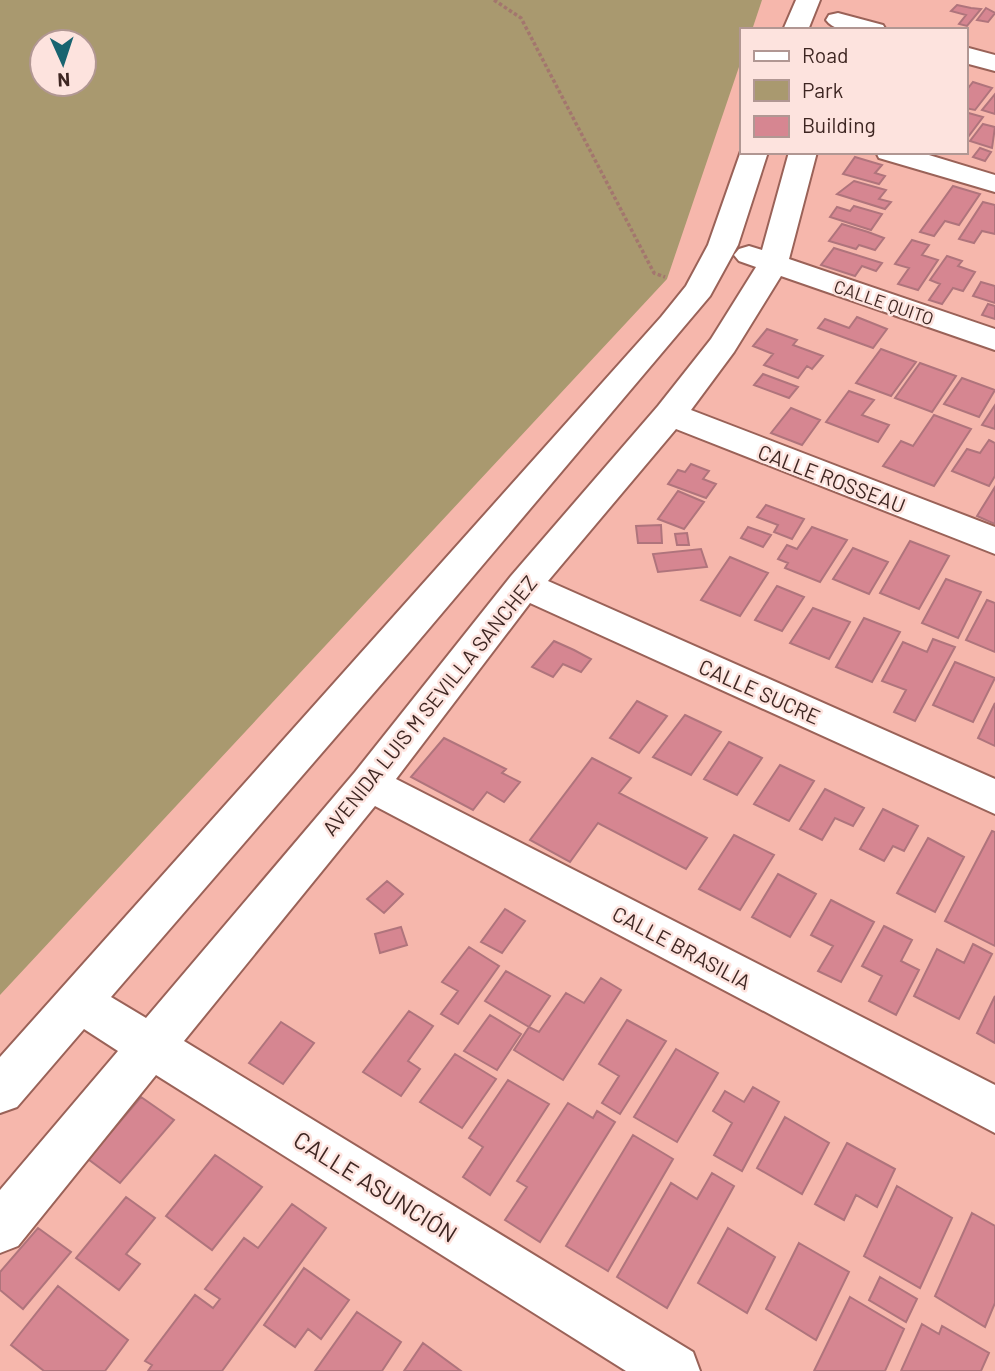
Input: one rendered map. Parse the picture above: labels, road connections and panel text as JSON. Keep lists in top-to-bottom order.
{
  "streets": {
    "street": [
      "CALLE QUITO",
      "CALLE ROSSEAU",
      "CALLE SUCRE",
      "AVENIDA LUIS M SEVILLA SANCHEZ",
      "CALLE BRASILIA",
      "CALLE ASUNCIÓN"
    ]
  },
  "crossings": [
    ["CALLE QUITO", "AVENIDA LUIS M SEVILLA SANCHEZ"],
    ["CALLE ROSSEAU", "AVENIDA LUIS M SEVILLA SANCHEZ"],
    ["CALLE SUCRE", "AVENIDA LUIS M SEVILLA SANCHEZ"],
    ["AVENIDA LUIS M SEVILLA SANCHEZ", "CALLE BRASILIA"],
    ["AVENIDA LUIS M SEVILLA SANCHEZ", "CALLE ASUNCIÓN"]
  ],
  "legend": ["Road", "Park", "Building"],
  "north": "bottom"
}
